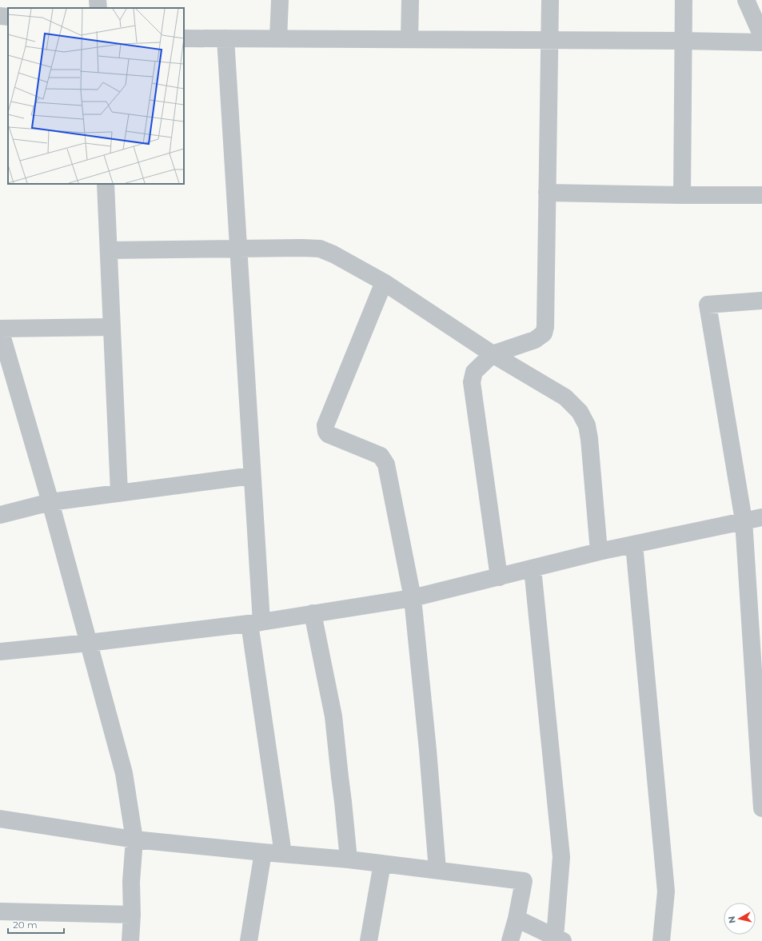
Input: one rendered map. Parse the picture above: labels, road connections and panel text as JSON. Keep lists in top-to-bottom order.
{
  "scale_bar": "20 m",
  "north": "left"
}
